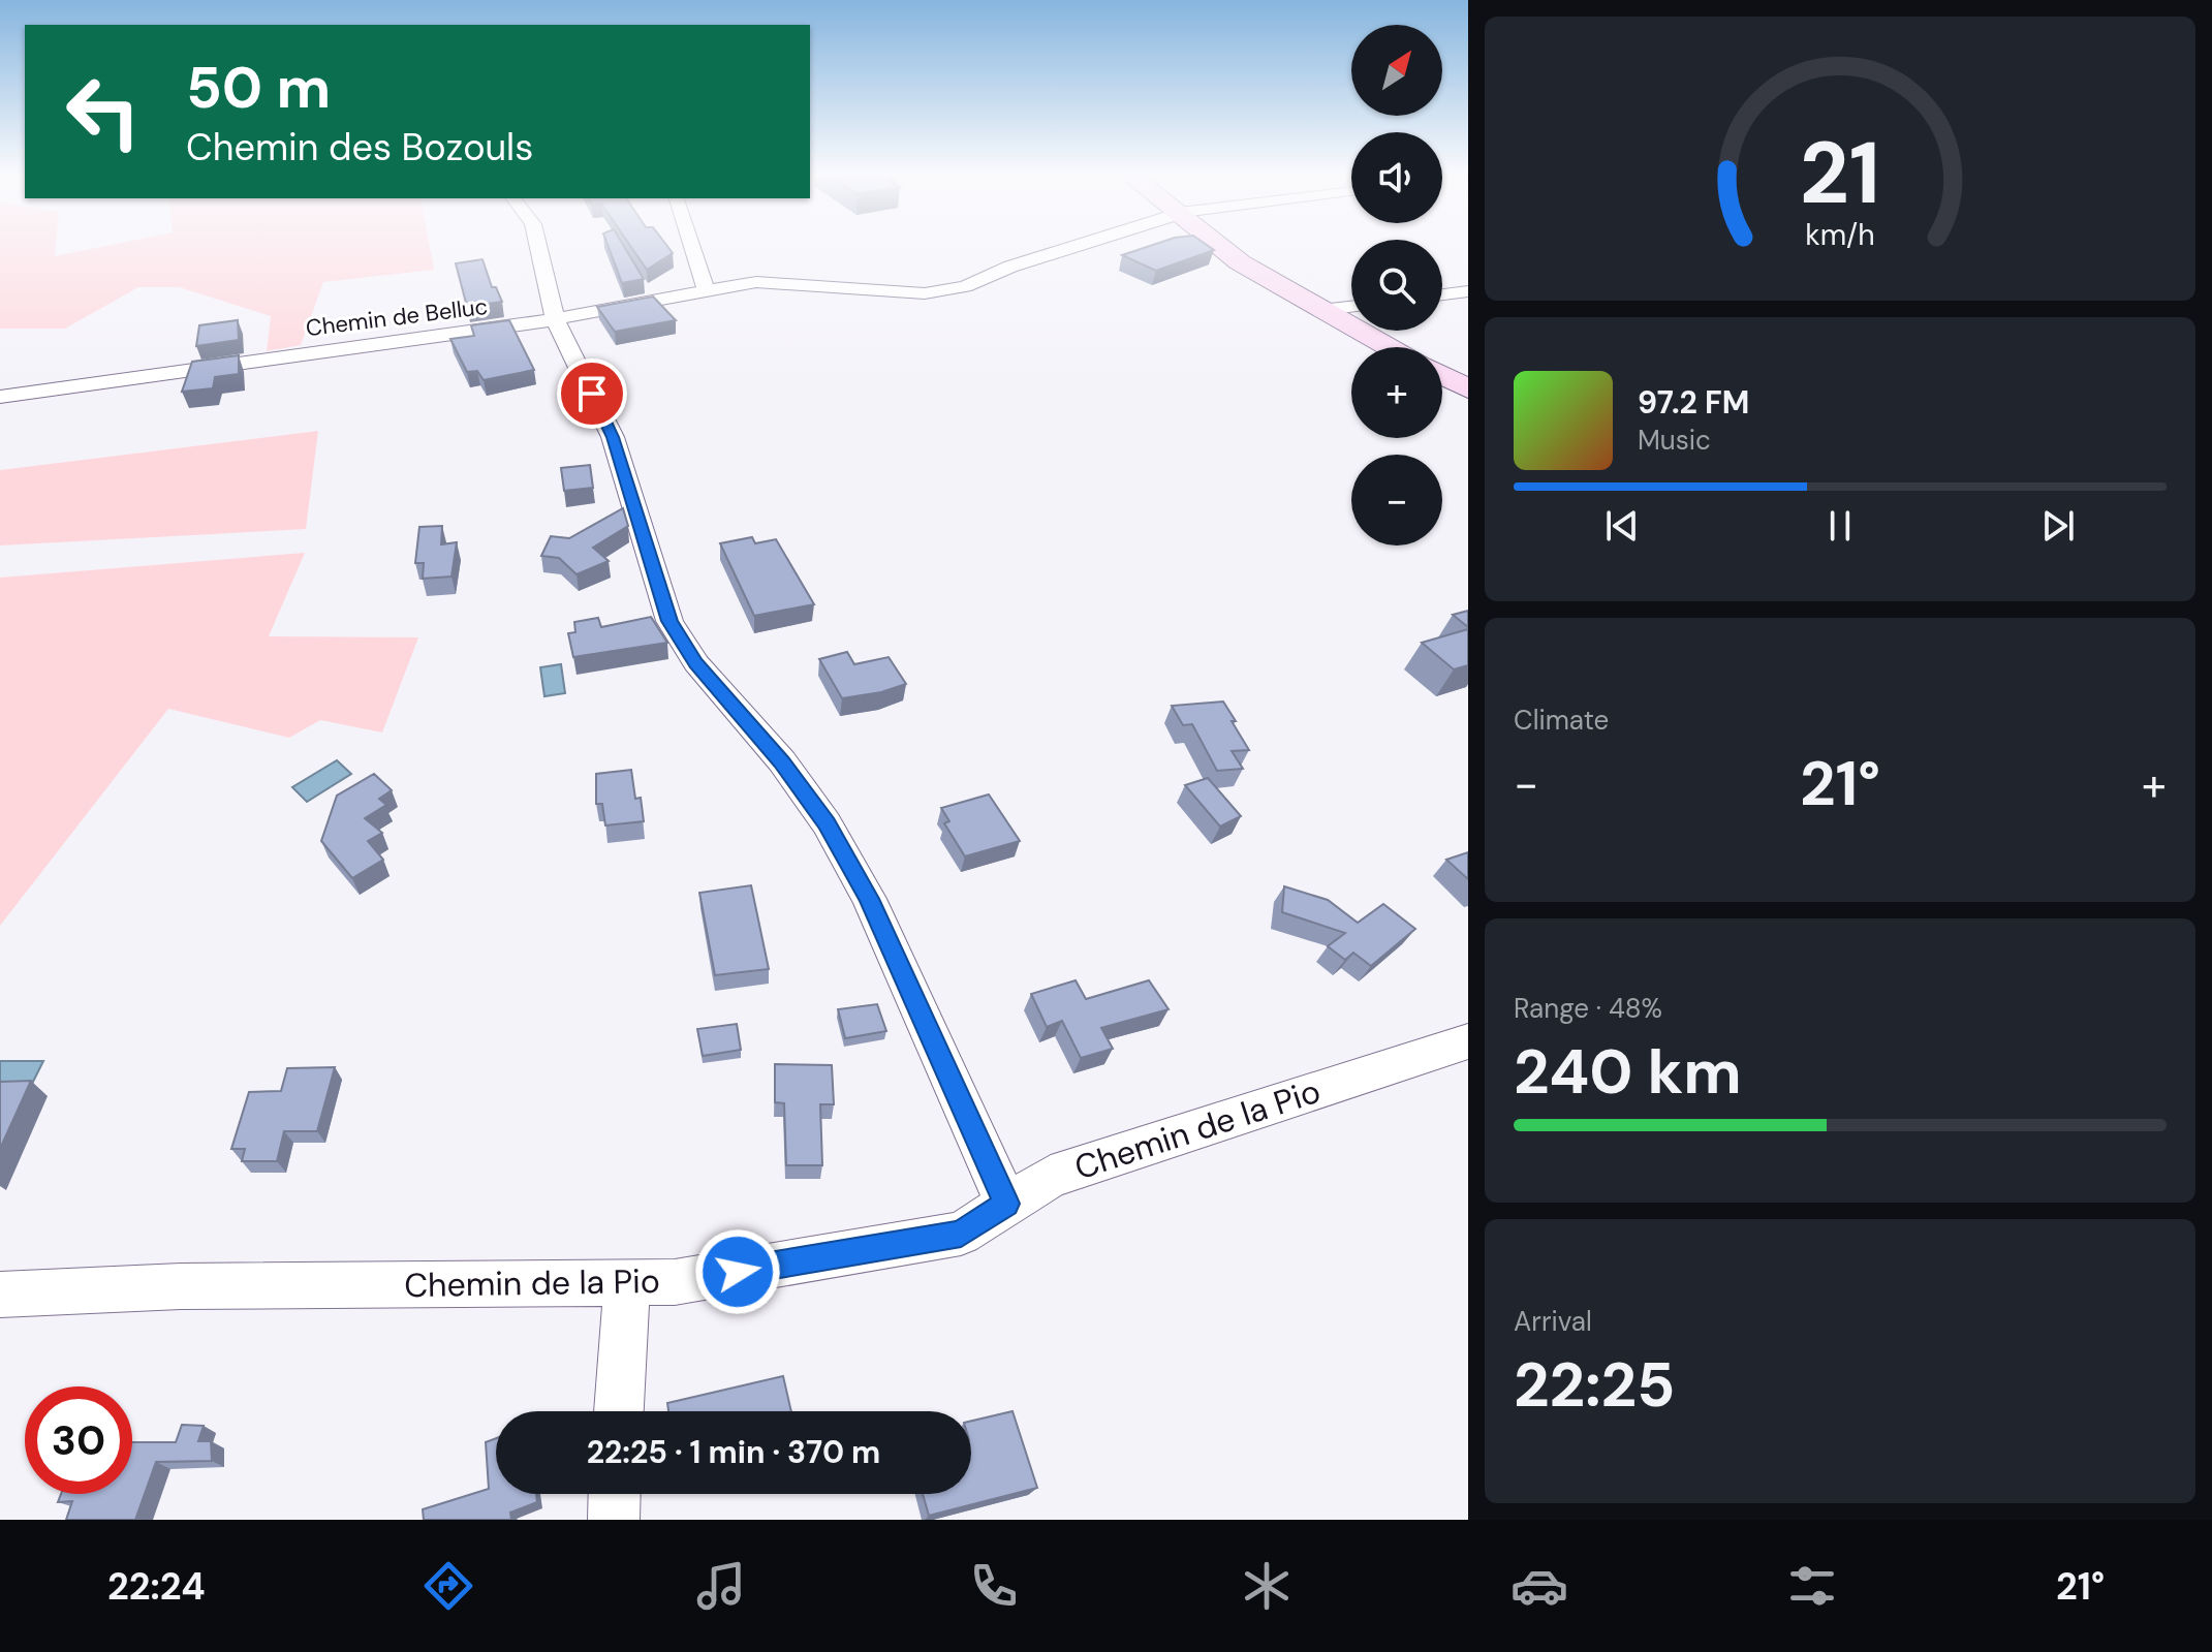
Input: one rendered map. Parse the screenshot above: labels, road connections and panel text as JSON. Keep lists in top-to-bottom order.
{
  "streets": {
    "street": ["Chemin de Belluc", "Chemin de la Pio"]
  },
  "north": "top right",
  "page": {
    "map_buttons": ["+", "−"],
    "turn": ["50 m", "Chemin des Bozouls"],
    "song": ["97.2 FM", "Music"],
    "tile": [
      "Climate",
      ["Range · 48%", "240 km"],
      ["Arrival", "22:25"]
    ],
    "heat": ["−", "21°", "+"],
    "limit": "30",
    "trip": "22:25 · 1 min · 370 m",
    "tabs": ["22:24", "21°"],
    "gauge": ["21", "km/h"]
  }
}
